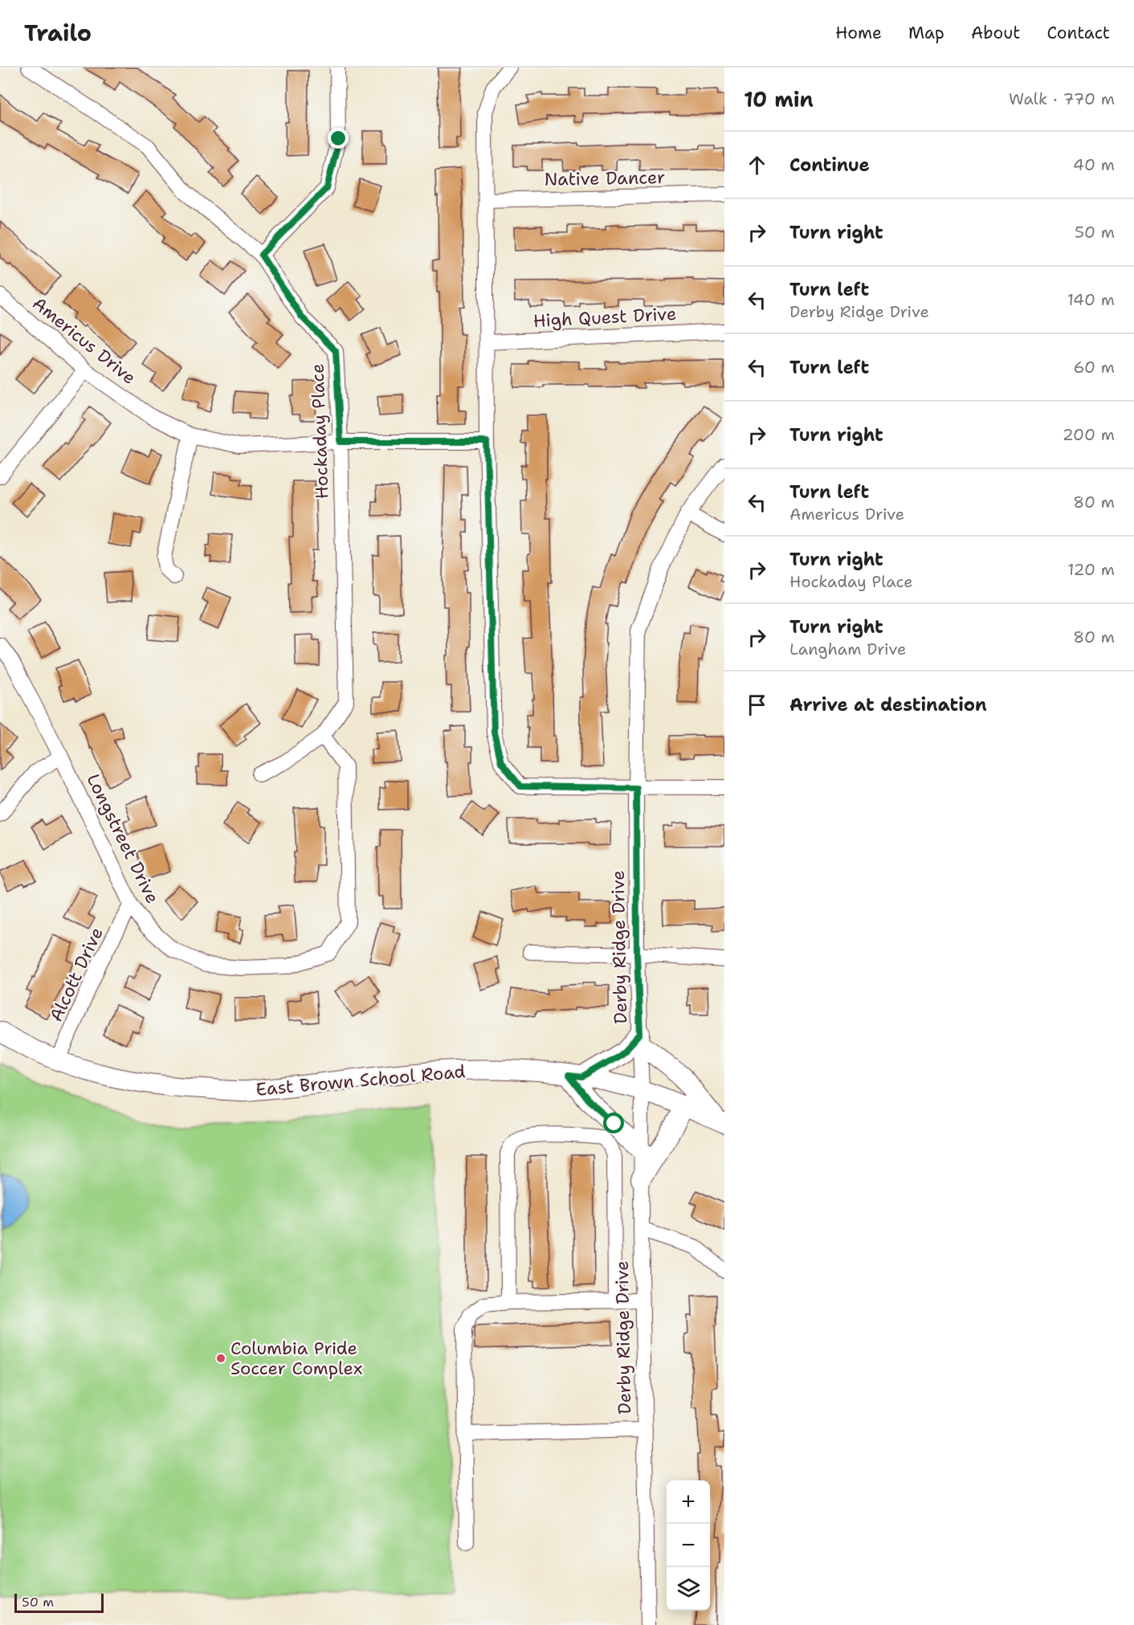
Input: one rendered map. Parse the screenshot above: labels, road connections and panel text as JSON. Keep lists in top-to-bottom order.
{
  "streets": {
    "main road": ["East Brown School Road"],
    "street": [
      "Native Dancer",
      "High Quest Drive",
      "Americus Drive",
      "Hockaday Place",
      "Longstreet Drive",
      "Derby Ridge Drive",
      "Alcott Drive"
    ]
  },
  "crossings": [
    ["Americus Drive", "Hockaday Place"],
    ["Hockaday Place", "Longstreet Drive"],
    ["Longstreet Drive", "Alcott Drive"],
    ["Derby Ridge Drive", "East Brown School Road"],
    ["Alcott Drive", "East Brown School Road"]
  ],
  "places": ["Columbia Pride Soccer Complex"],
  "scale_bar": "50 m",
  "page": {
    "header": "Trailo",
    "nav": [
      "Home",
      "Map",
      "About",
      "Contact"
    ],
    "heading": ["10 min", "Walk · 770 m"],
    "list": [
      ["Continue", "40 m"],
      ["Turn right", "50 m"],
      ["Turn left", "Derby Ridge Drive", "140 m"],
      ["Turn left", "60 m"],
      ["Turn right", "200 m"],
      ["Turn left", "Americus Drive", "80 m"],
      ["Turn right", "Hockaday Place", "120 m"],
      ["Turn right", "Langham Drive", "80 m"],
      "Arrive at destination"
    ],
    "map_buttons": ["+", "−"],
    "scale": "50 m"
  }
}
